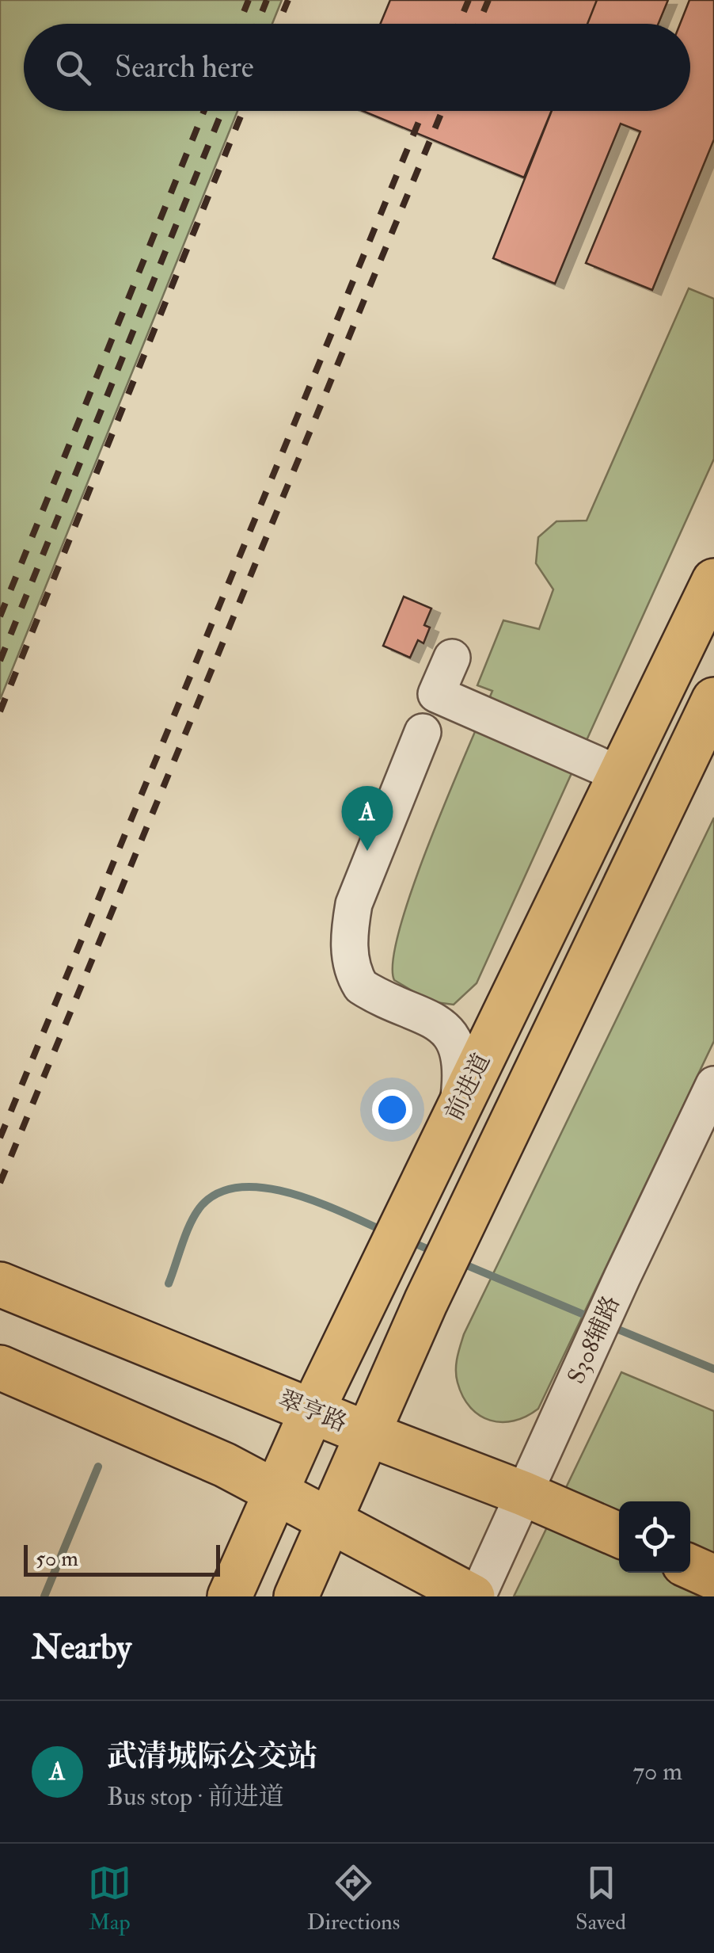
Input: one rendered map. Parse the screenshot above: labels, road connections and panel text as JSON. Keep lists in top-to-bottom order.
{
  "streets": {
    "main road": ["前进道", "翠亨路"],
    "street": ["S308辅路"]
  },
  "crossings": [
    ["前进道", "翠亨路"],
    ["S308辅路", "翠亨路"]
  ],
  "scale_bar": "50 m",
  "page": {
    "search": "Search here",
    "pins": "A",
    "scale": "50 m",
    "heading": "Nearby",
    "list": [
      {
        "mark": "A",
        "name": "武清城际公交站",
        "note": "Bus stop · 前进道",
        "value": "70 m"
      }
    ],
    "nav": ["Map", "Directions", "Saved"]
  }
}
